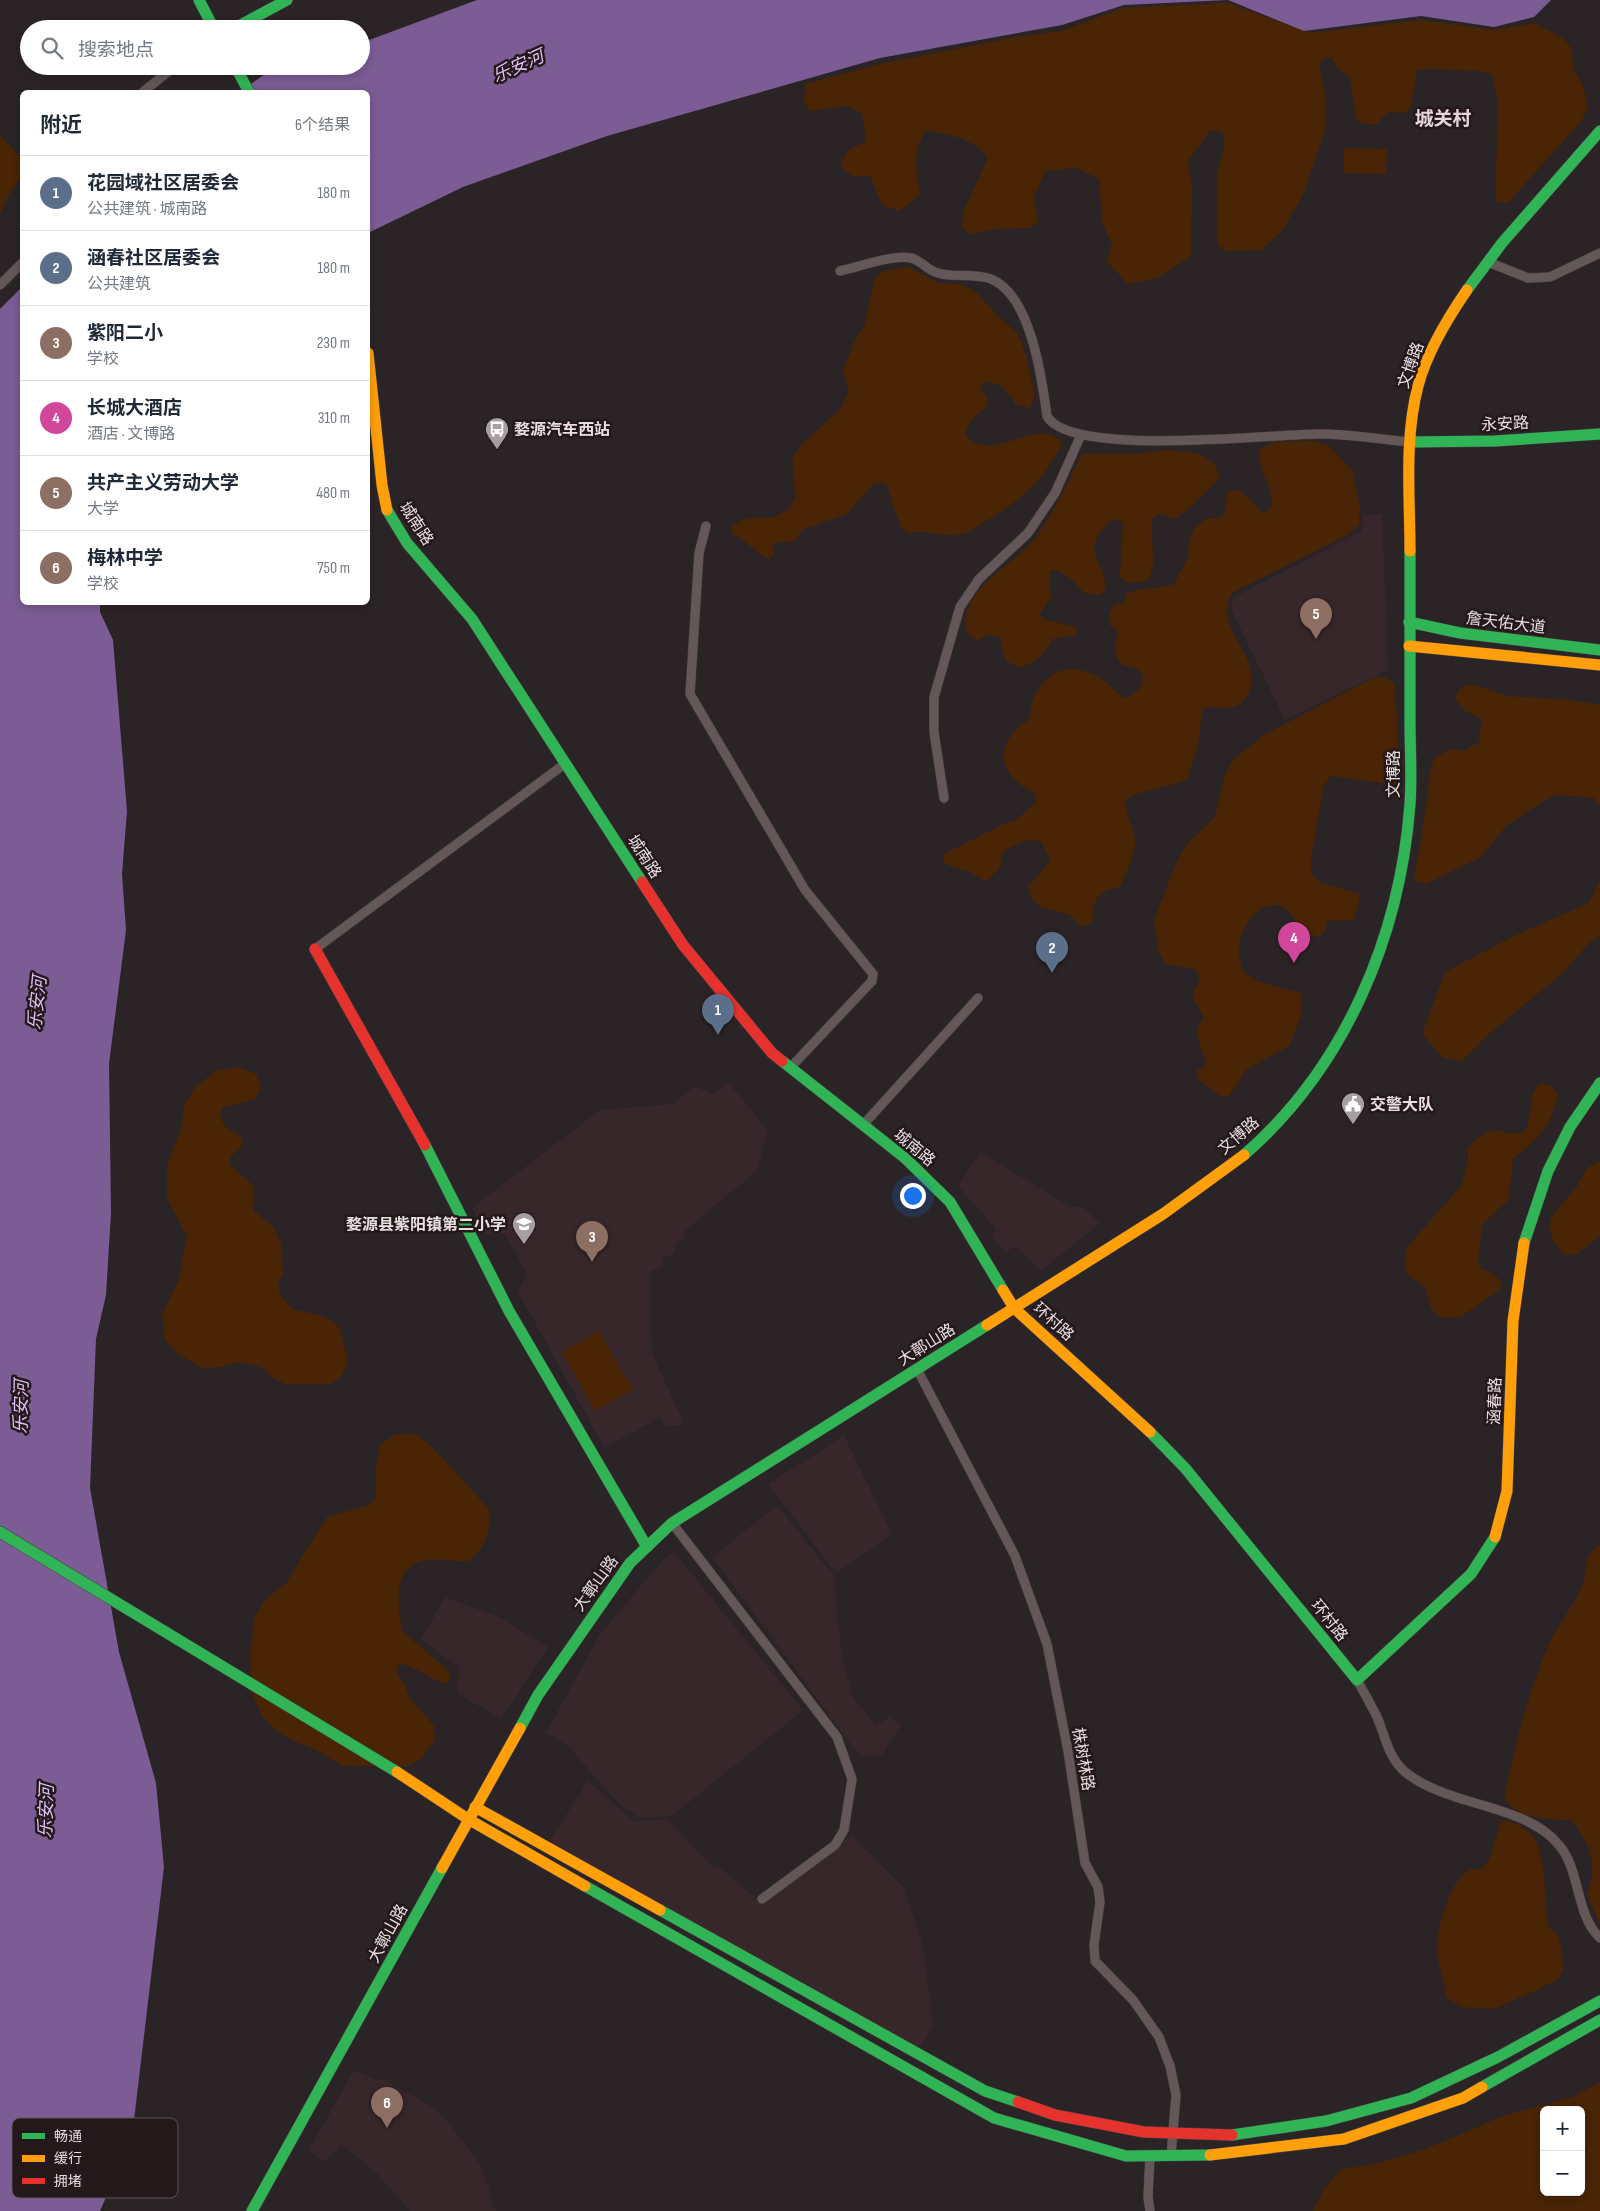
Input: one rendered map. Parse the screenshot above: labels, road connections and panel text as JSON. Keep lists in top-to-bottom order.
{
  "streets": {
    "main road": [
      "文博路",
      "永安路",
      "城南路",
      "詹天佑大道",
      "环村路",
      "大鄣山路",
      "涵春路"
    ],
    "street": ["株树林路"]
  },
  "crossings": [
    ["文博路", "永安路"],
    ["文博路", "城南路"],
    ["文博路", "詹天佑大道"],
    ["文博路", "环村路"],
    ["文博路", "大鄣山路"],
    ["城南路", "环村路"],
    ["城南路", "大鄣山路"],
    ["环村路", "大鄣山路"],
    ["环村路", "涵春路"],
    ["大鄣山路", "株树林路"]
  ],
  "districts": ["城关村"],
  "water": ["乐安河"],
  "places": {
    "bus stop": ["婺源汽车西站"],
    "public building": ["交警大队"],
    "school or university": ["婺源县紫阳镇第二小学"]
  },
  "legend": ["畅通", "缓行", "拥堵"],
  "page": {
    "search": "搜索地点",
    "heading": ["附近", "6个结果"],
    "list": [
      {
        "mark": "1",
        "name": "花园域社区居委会",
        "note": "公共建筑 · 城南路",
        "value": "180 m"
      },
      {
        "mark": "2",
        "name": "涵春社区居委会",
        "note": "公共建筑",
        "value": "180 m"
      },
      {
        "mark": "3",
        "name": "紫阳二小",
        "note": "学校",
        "value": "230 m"
      },
      {
        "mark": "4",
        "name": "长城大酒店",
        "note": "酒店 · 文博路",
        "value": "310 m"
      },
      {
        "mark": "5",
        "name": "共产主义劳动大学",
        "note": "大学",
        "value": "480 m"
      },
      {
        "mark": "6",
        "name": "梅林中学",
        "note": "学校",
        "value": "750 m"
      }
    ],
    "pins": [
      "5",
      "4",
      "2",
      "1",
      "3",
      "6"
    ],
    "map_buttons": ["+", "−"]
  }
}
